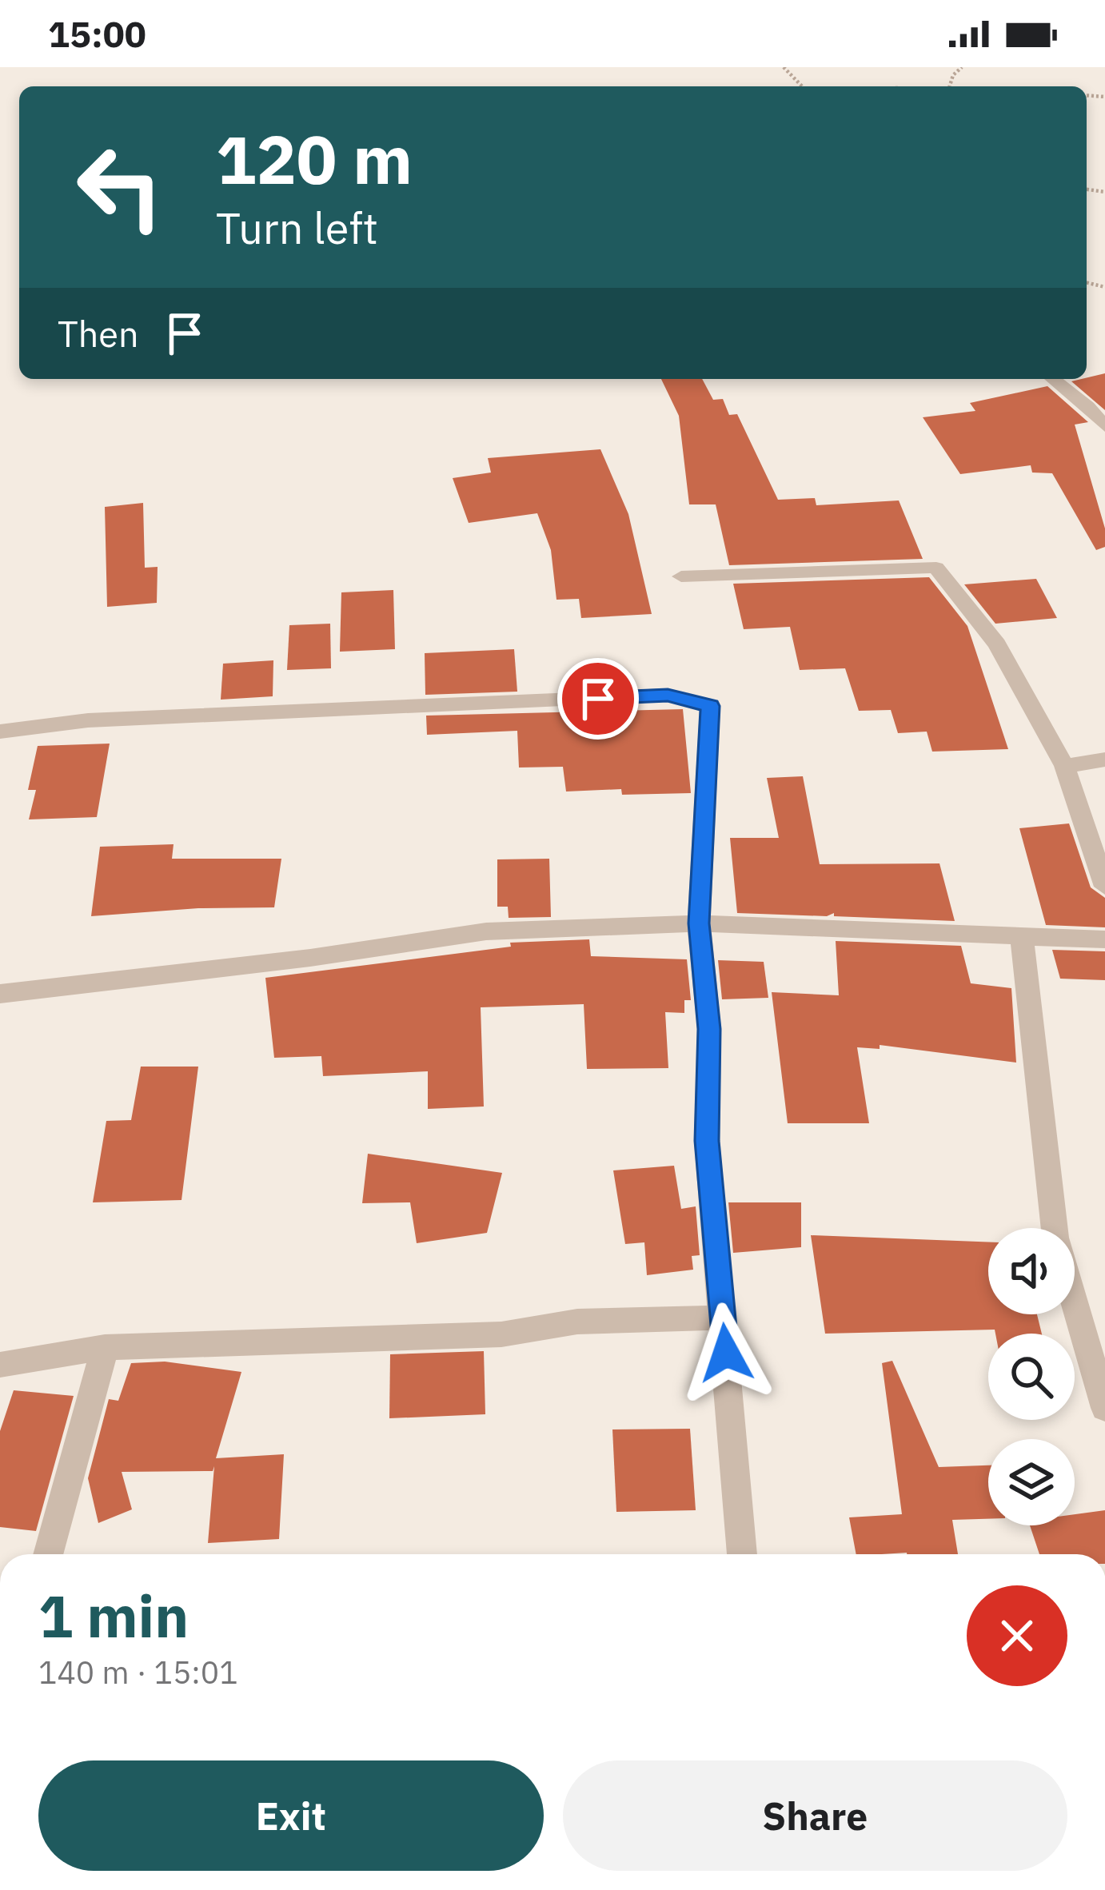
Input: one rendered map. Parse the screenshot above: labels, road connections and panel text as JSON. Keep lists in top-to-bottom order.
{
  "page": {
    "status": "15:00",
    "turn": ["120 m", "Turn left"],
    "then": "Then",
    "heading": ["1 min", "140 m · 15:01"],
    "buttons": ["Exit", "Share"]
  }
}
